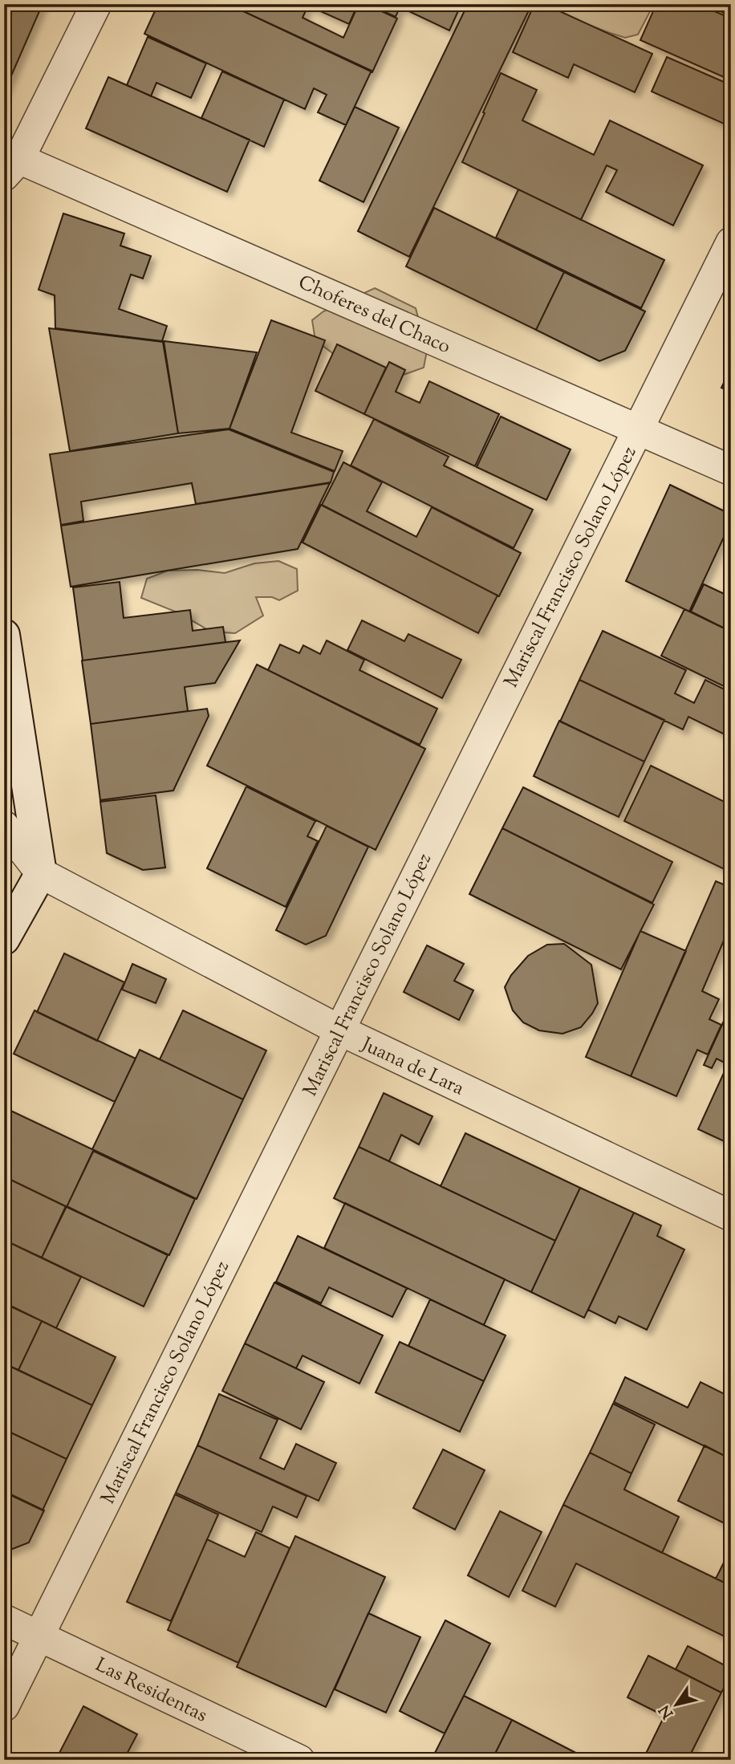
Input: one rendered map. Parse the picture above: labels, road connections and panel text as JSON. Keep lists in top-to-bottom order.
{
  "streets": {
    "street": [
      "Choferes del Chaco",
      "Mariscal Francisco Solano López",
      "Juana de Lara",
      "Las Residentas"
    ]
  },
  "crossings": [
    ["Choferes del Chaco", "Mariscal Francisco Solano López"],
    ["Mariscal Francisco Solano López", "Juana de Lara"],
    ["Mariscal Francisco Solano López", "Las Residentas"]
  ],
  "north": "bottom left"
}
